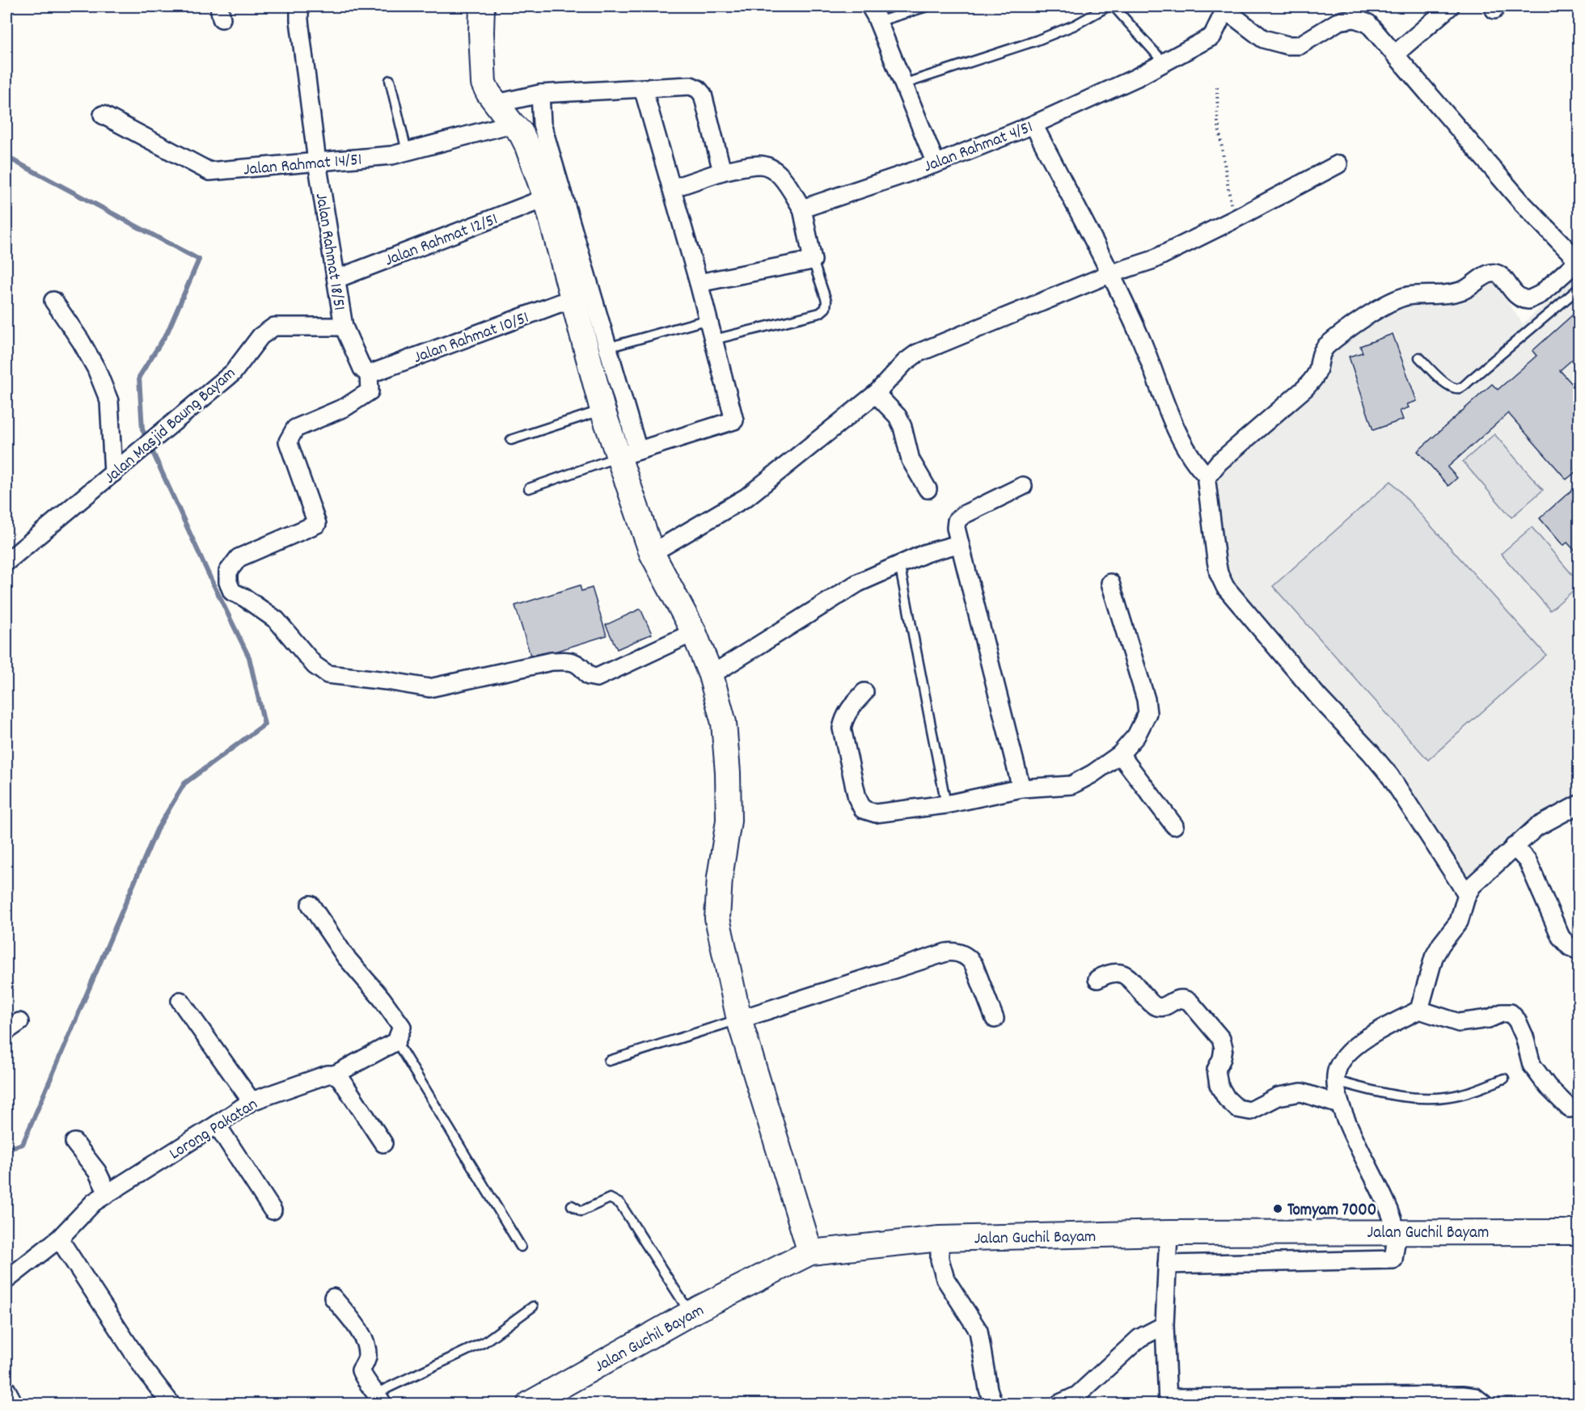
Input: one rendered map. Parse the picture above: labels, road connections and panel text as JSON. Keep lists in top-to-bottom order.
{
  "streets": {
    "street": [
      "Jalan Rahmat 4/51",
      "Jalan Rahmat 14/51",
      "Jalan Rahmat 12/51",
      "Jalan Rahmat 18/51",
      "Jalan Rahmat 10/51",
      "Jalan Masjid Baung Bayam",
      "Lorong Pakatan",
      "Jalan Guchil Bayam"
    ]
  },
  "crossings": [
    ["Jalan Rahmat 14/51", "Jalan Rahmat 18/51"],
    ["Jalan Rahmat 12/51", "Jalan Rahmat 18/51"],
    ["Jalan Rahmat 18/51", "Jalan Rahmat 10/51"],
    ["Jalan Rahmat 18/51", "Jalan Masjid Baung Bayam"]
  ],
  "places": ["Tomyam 7000"]
}
